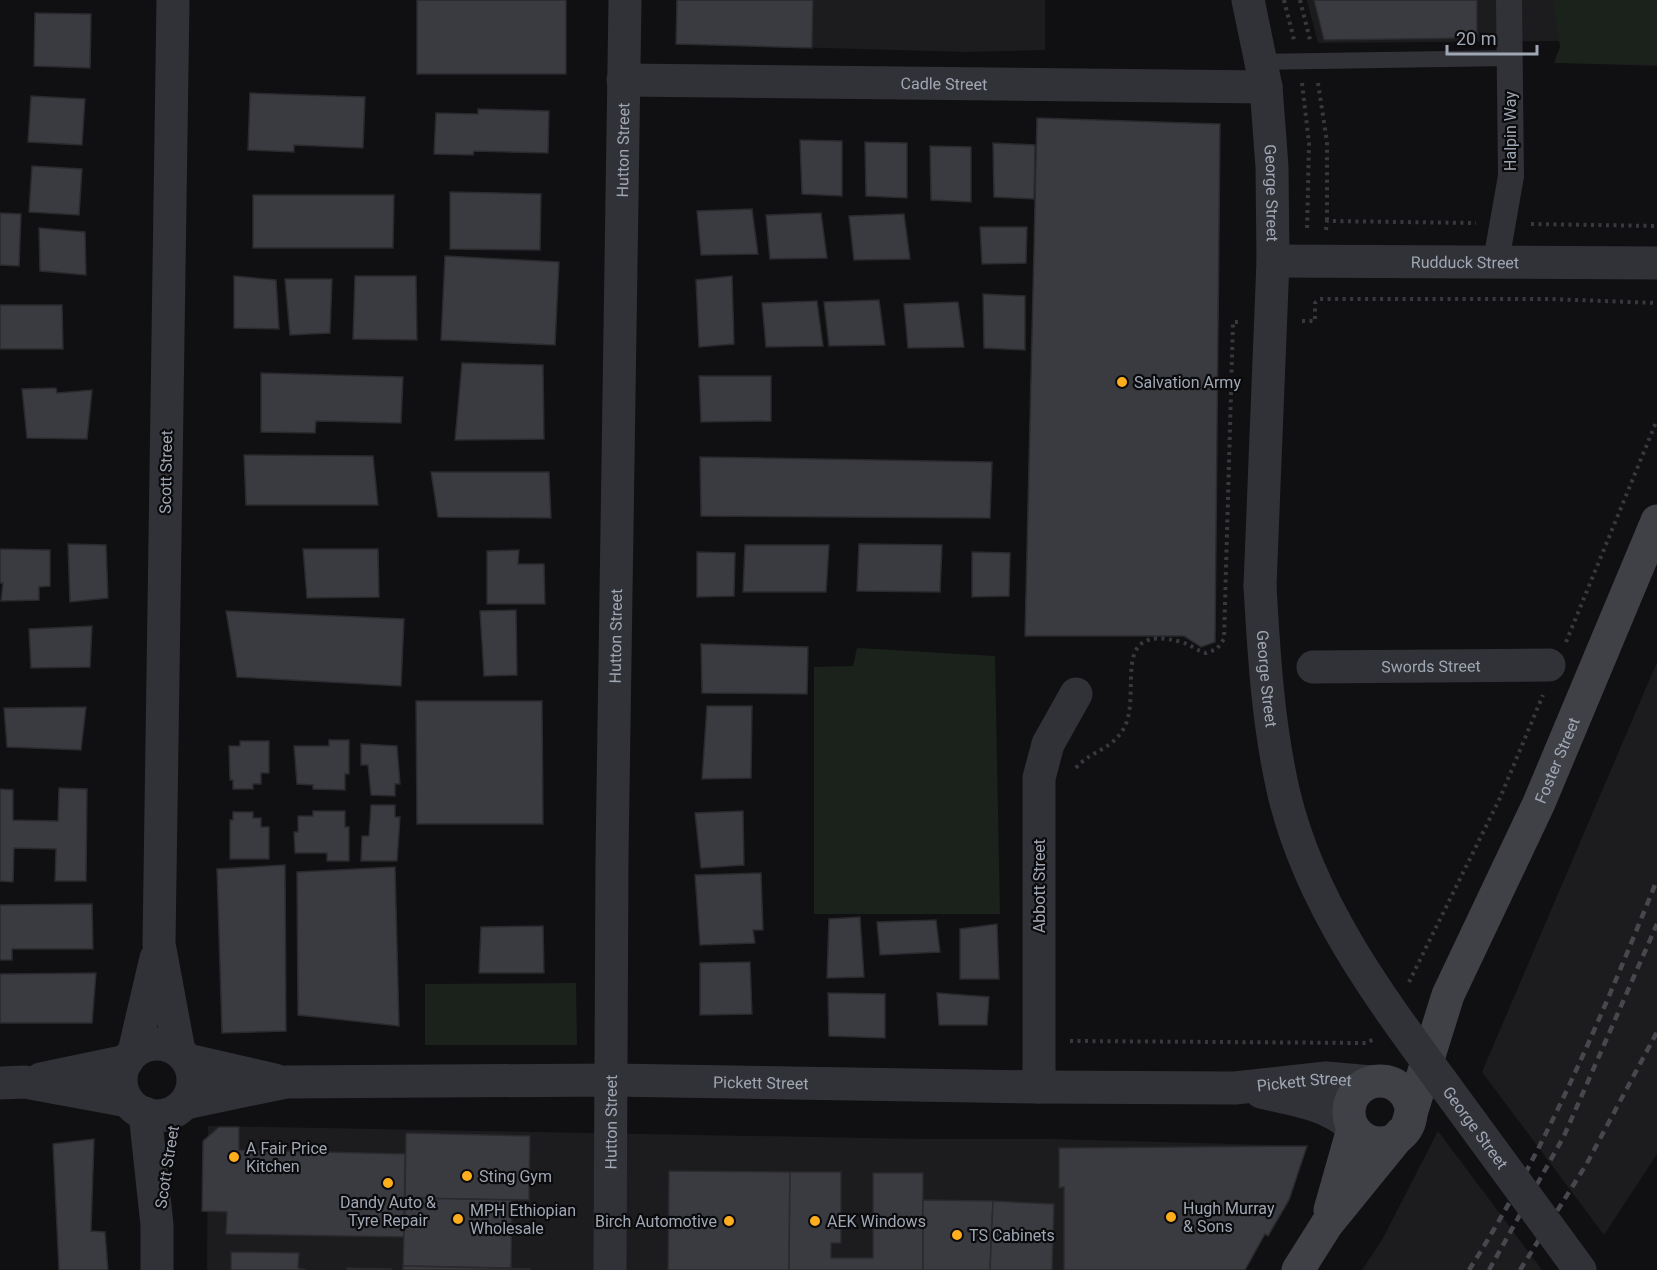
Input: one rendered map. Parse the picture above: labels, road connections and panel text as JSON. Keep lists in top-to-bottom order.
{
  "streets": {
    "main road": ["Foster Street"],
    "street": [
      "Cadle Street",
      "Halpin Way",
      "Hutton Street",
      "George Street",
      "Rudduck Street",
      "Scott Street",
      "Swords Street",
      "Abbott Street",
      "Pickett Street"
    ]
  },
  "crossings": [
    ["Cadle Street", "Hutton Street"],
    ["Cadle Street", "George Street"],
    ["Halpin Way", "Rudduck Street"],
    ["Hutton Street", "Pickett Street"],
    ["George Street", "Rudduck Street"],
    ["Scott Street", "Pickett Street"],
    ["Foster Street", "Pickett Street"],
    ["Abbott Street", "Pickett Street"]
  ],
  "places": [
    "Salvation Army",
    "A Fair Price Kitchen",
    "Sting Gym",
    "Dandy Auto & Tyre Repair",
    "Hugh Murray & Sons",
    "MPH Ethiopian Wholesale",
    "Birch Automotive",
    "AEK Windows",
    "TS Cabinets"
  ],
  "scale_bar": "20 m"
}
